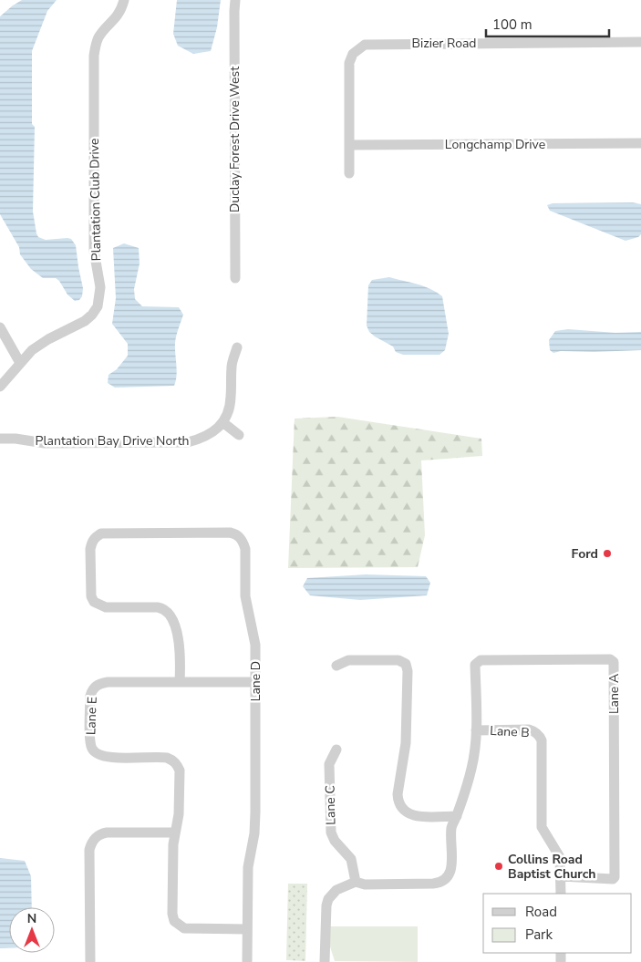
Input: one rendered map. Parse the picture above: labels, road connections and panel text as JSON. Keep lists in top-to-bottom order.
{
  "streets": {
    "street": [
      "Bizier Road",
      "Duclay Forest Drive West",
      "Longchamp Drive",
      "Plantation Club Drive",
      "Plantation Bay Drive North",
      "Lane D",
      "Lane A",
      "Lane E",
      "Lane B",
      "Lane C"
    ]
  },
  "crossings": [
    ["Bizier Road", "Longchamp Drive"],
    ["Lane D", "Lane E"],
    ["Lane A", "Lane B"],
    ["Lane B", "Lane C"]
  ],
  "places": ["Ford", "Collins Road Baptist Church"],
  "legend": ["Road", "Park"],
  "scale_bar": "100 m",
  "north": "top"
}
